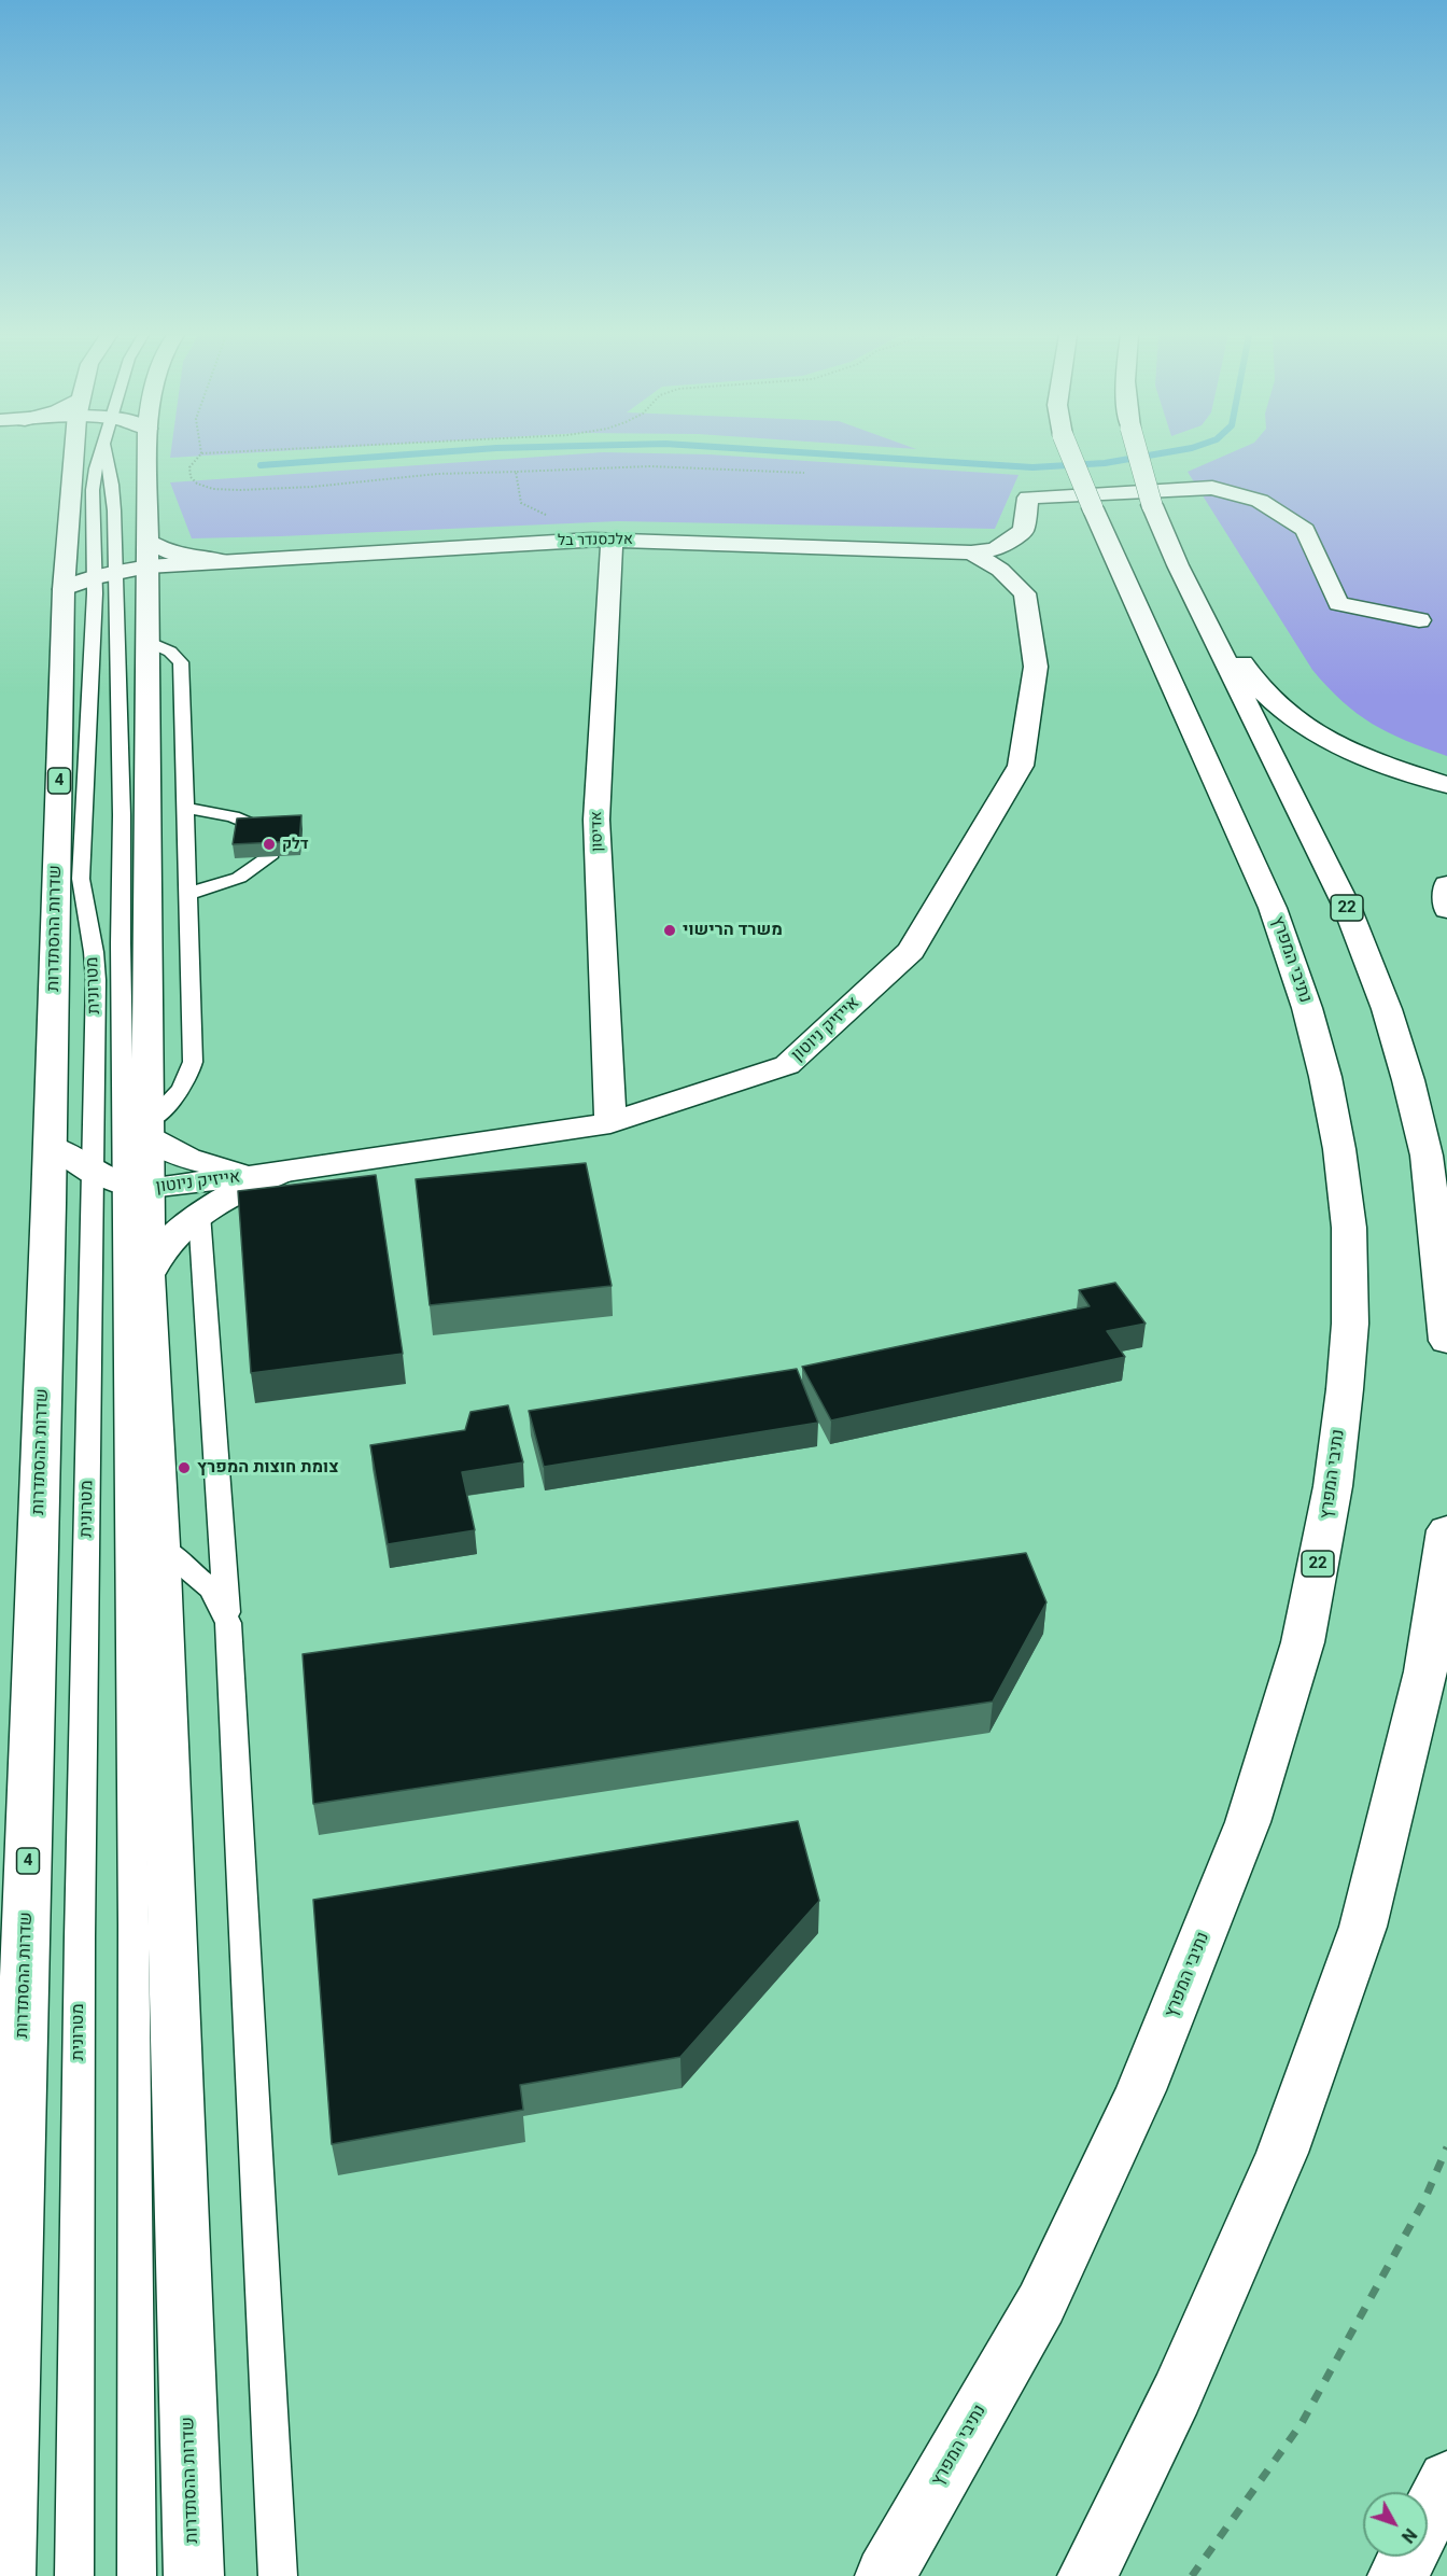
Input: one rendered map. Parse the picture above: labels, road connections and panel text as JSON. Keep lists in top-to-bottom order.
{
  "streets": {
    "main road": [
      "אלכסנדר בל",
      "4",
      "אדיסון",
      "22",
      "שדרות ההסתדרות",
      "נתיבי המפרץ",
      "אייזיק ניוטון"
    ],
    "lane": ["מטרונית"]
  },
  "crossings": [
    ["אלכסנדר בל", "אדיסון"],
    ["אלכסנדר בל", "שדרות ההסתדרות"],
    ["אלכסנדר בל", "מטרונית"],
    ["אלכסנדר בל", "אייזיק ניוטון"],
    ["אדיסון", "אייזיק ניוטון"],
    ["שדרות ההסתדרות", "מטרונית"],
    ["שדרות ההסתדרות", "אייזיק ניוטון"],
    ["מטרונית", "אייזיק ניוטון"]
  ],
  "places": ["דלק", "משרד הרישוי", "צומת חוצות המפרץ"],
  "north": "bottom right"
}
